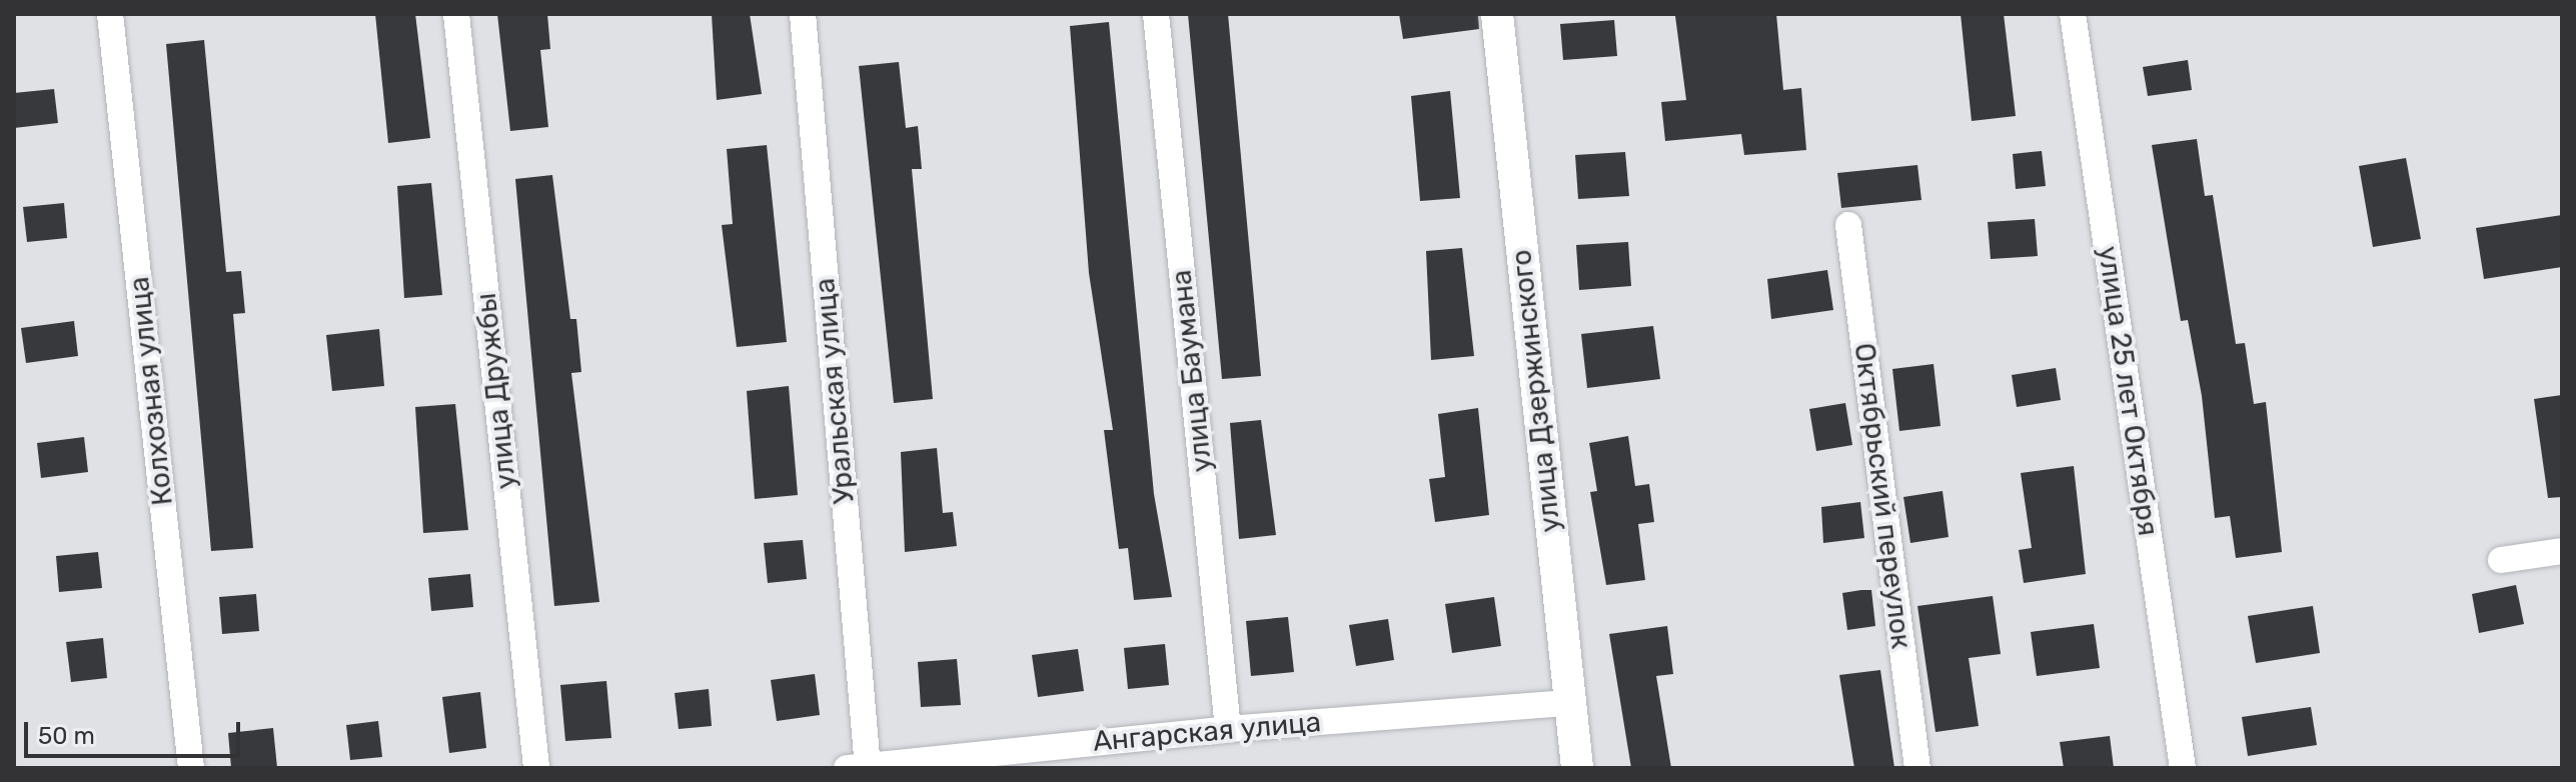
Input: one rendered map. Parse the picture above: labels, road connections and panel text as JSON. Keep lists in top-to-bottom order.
{
  "streets": {
    "street": [
      "улица Баумана",
      "Колхозная улица",
      "улица Дружбы",
      "Уральская улица",
      "улица Дзержинского",
      "улица 25 лет Октября",
      "Октябрьский переулок",
      "Ангарская улица"
    ]
  },
  "crossings": [
    ["улица Баумана", "Ангарская улица"],
    ["Уральская улица", "Ангарская улица"],
    ["улица Дзержинского", "Ангарская улица"]
  ],
  "scale_bar": "50 m"
}
